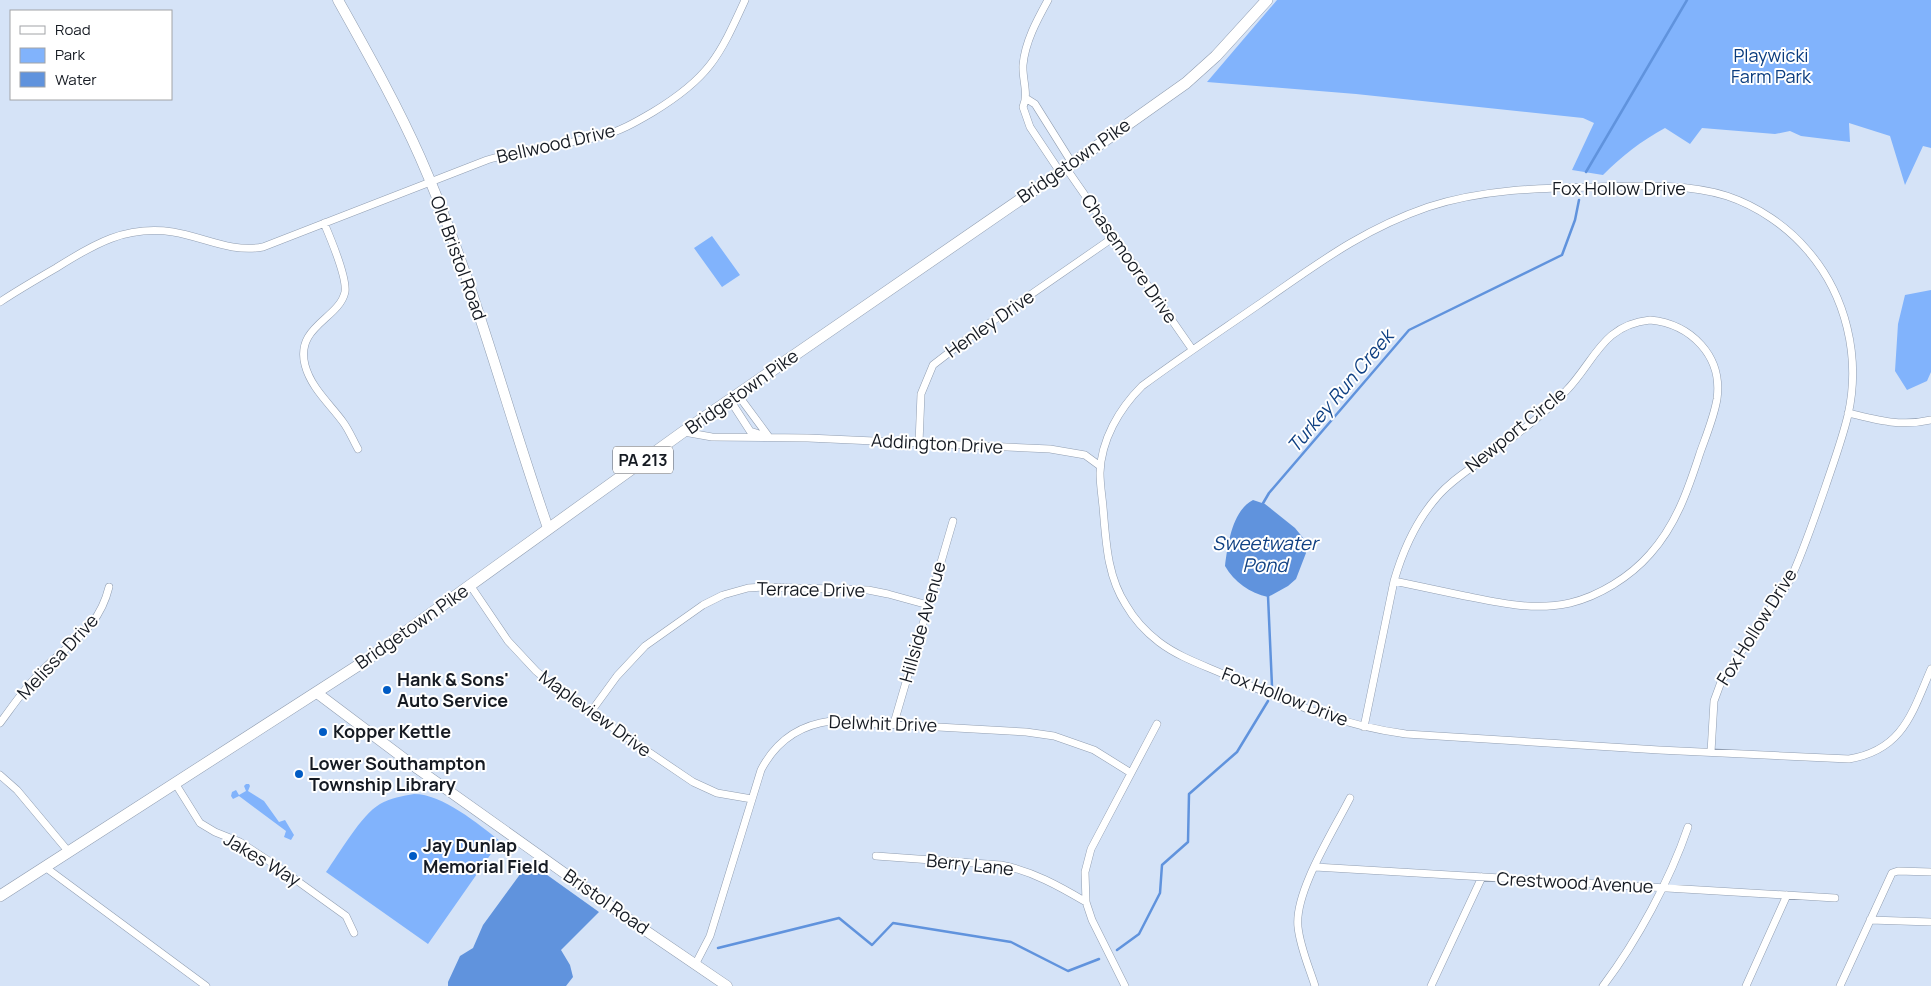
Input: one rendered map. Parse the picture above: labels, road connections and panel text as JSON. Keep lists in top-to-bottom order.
{
  "streets": {
    "main road": [
      "Bridgetown Pike",
      "Old Bristol Road",
      "PA 213",
      "Bristol Road"
    ],
    "street": [
      "Bellwood Drive",
      "Fox Hollow Drive",
      "Chasemoore Drive",
      "Henley Drive",
      "Newport Circle",
      "Addington Drive",
      "Terrace Drive",
      "Hillside Avenue",
      "Melissa Drive",
      "Mapleview Drive",
      "Delwhit Drive",
      "Jakes Way",
      "Berry Lane",
      "Crestwood Avenue"
    ]
  },
  "crossings": [
    ["Bellwood Drive", "Old Bristol Road"],
    ["Bridgetown Pike", "Old Bristol Road"],
    ["Bridgetown Pike", "Chasemoore Drive"],
    ["Bridgetown Pike", "Addington Drive"],
    ["Bridgetown Pike", "Mapleview Drive"],
    ["Bridgetown Pike", "Jakes Way"],
    ["Bridgetown Pike", "Bristol Road"],
    ["Fox Hollow Drive", "Chasemoore Drive"],
    ["Fox Hollow Drive", "Newport Circle"],
    ["Fox Hollow Drive", "Addington Drive"],
    ["Chasemoore Drive", "Henley Drive"],
    ["Henley Drive", "Addington Drive"],
    ["Terrace Drive", "Hillside Avenue"],
    ["Terrace Drive", "Mapleview Drive"],
    ["Hillside Avenue", "Delwhit Drive"],
    ["Mapleview Drive", "Delwhit Drive"],
    ["Delwhit Drive", "Bristol Road"]
  ],
  "water": ["Turkey Run Creek", "Sweetwater Pond"],
  "parks": ["Playwicki Farm Park"],
  "places": [
    "Hank & Sons' Auto Service",
    "Kopper Kettle",
    "Lower Southampton Township Library",
    "Jay Dunlap Memorial Field"
  ],
  "legend": ["Road", "Park", "Water"]
}
